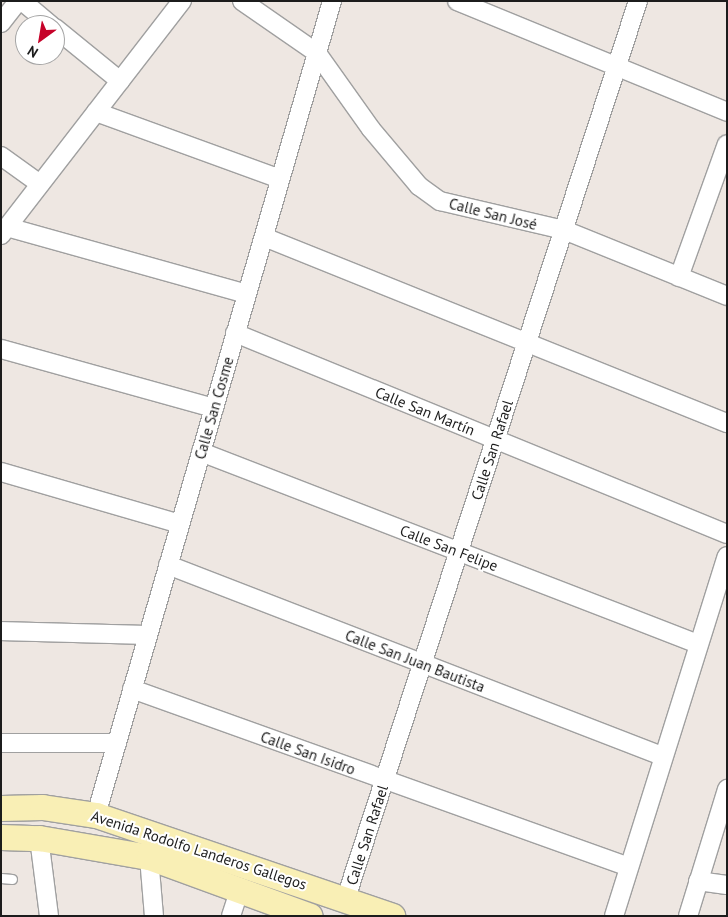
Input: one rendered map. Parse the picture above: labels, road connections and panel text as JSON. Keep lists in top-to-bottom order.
{
  "streets": {
    "main road": ["Avenida Rodolfo Landeros Gallegos"],
    "street": [
      "Calle San José",
      "Calle San Cosme",
      "Calle San Martín",
      "Calle San Rafael",
      "Calle San Felipe",
      "Calle San Juan Bautista",
      "Calle San Isidro"
    ]
  },
  "crossings": [
    ["Calle San José", "Calle San Cosme"],
    ["Calle San José", "Calle San Rafael"],
    ["Calle San Cosme", "Calle San Martín"],
    ["Calle San Cosme", "Calle San Felipe"],
    ["Calle San Cosme", "Calle San Juan Bautista"],
    ["Calle San Cosme", "Calle San Isidro"],
    ["Calle San Cosme", "Avenida Rodolfo Landeros Gallegos"],
    ["Calle San Martín", "Calle San Rafael"],
    ["Calle San Rafael", "Calle San Felipe"],
    ["Calle San Rafael", "Calle San Juan Bautista"],
    ["Calle San Rafael", "Calle San Isidro"],
    ["Calle San Rafael", "Avenida Rodolfo Landeros Gallegos"]
  ],
  "north": "bottom left"
}
